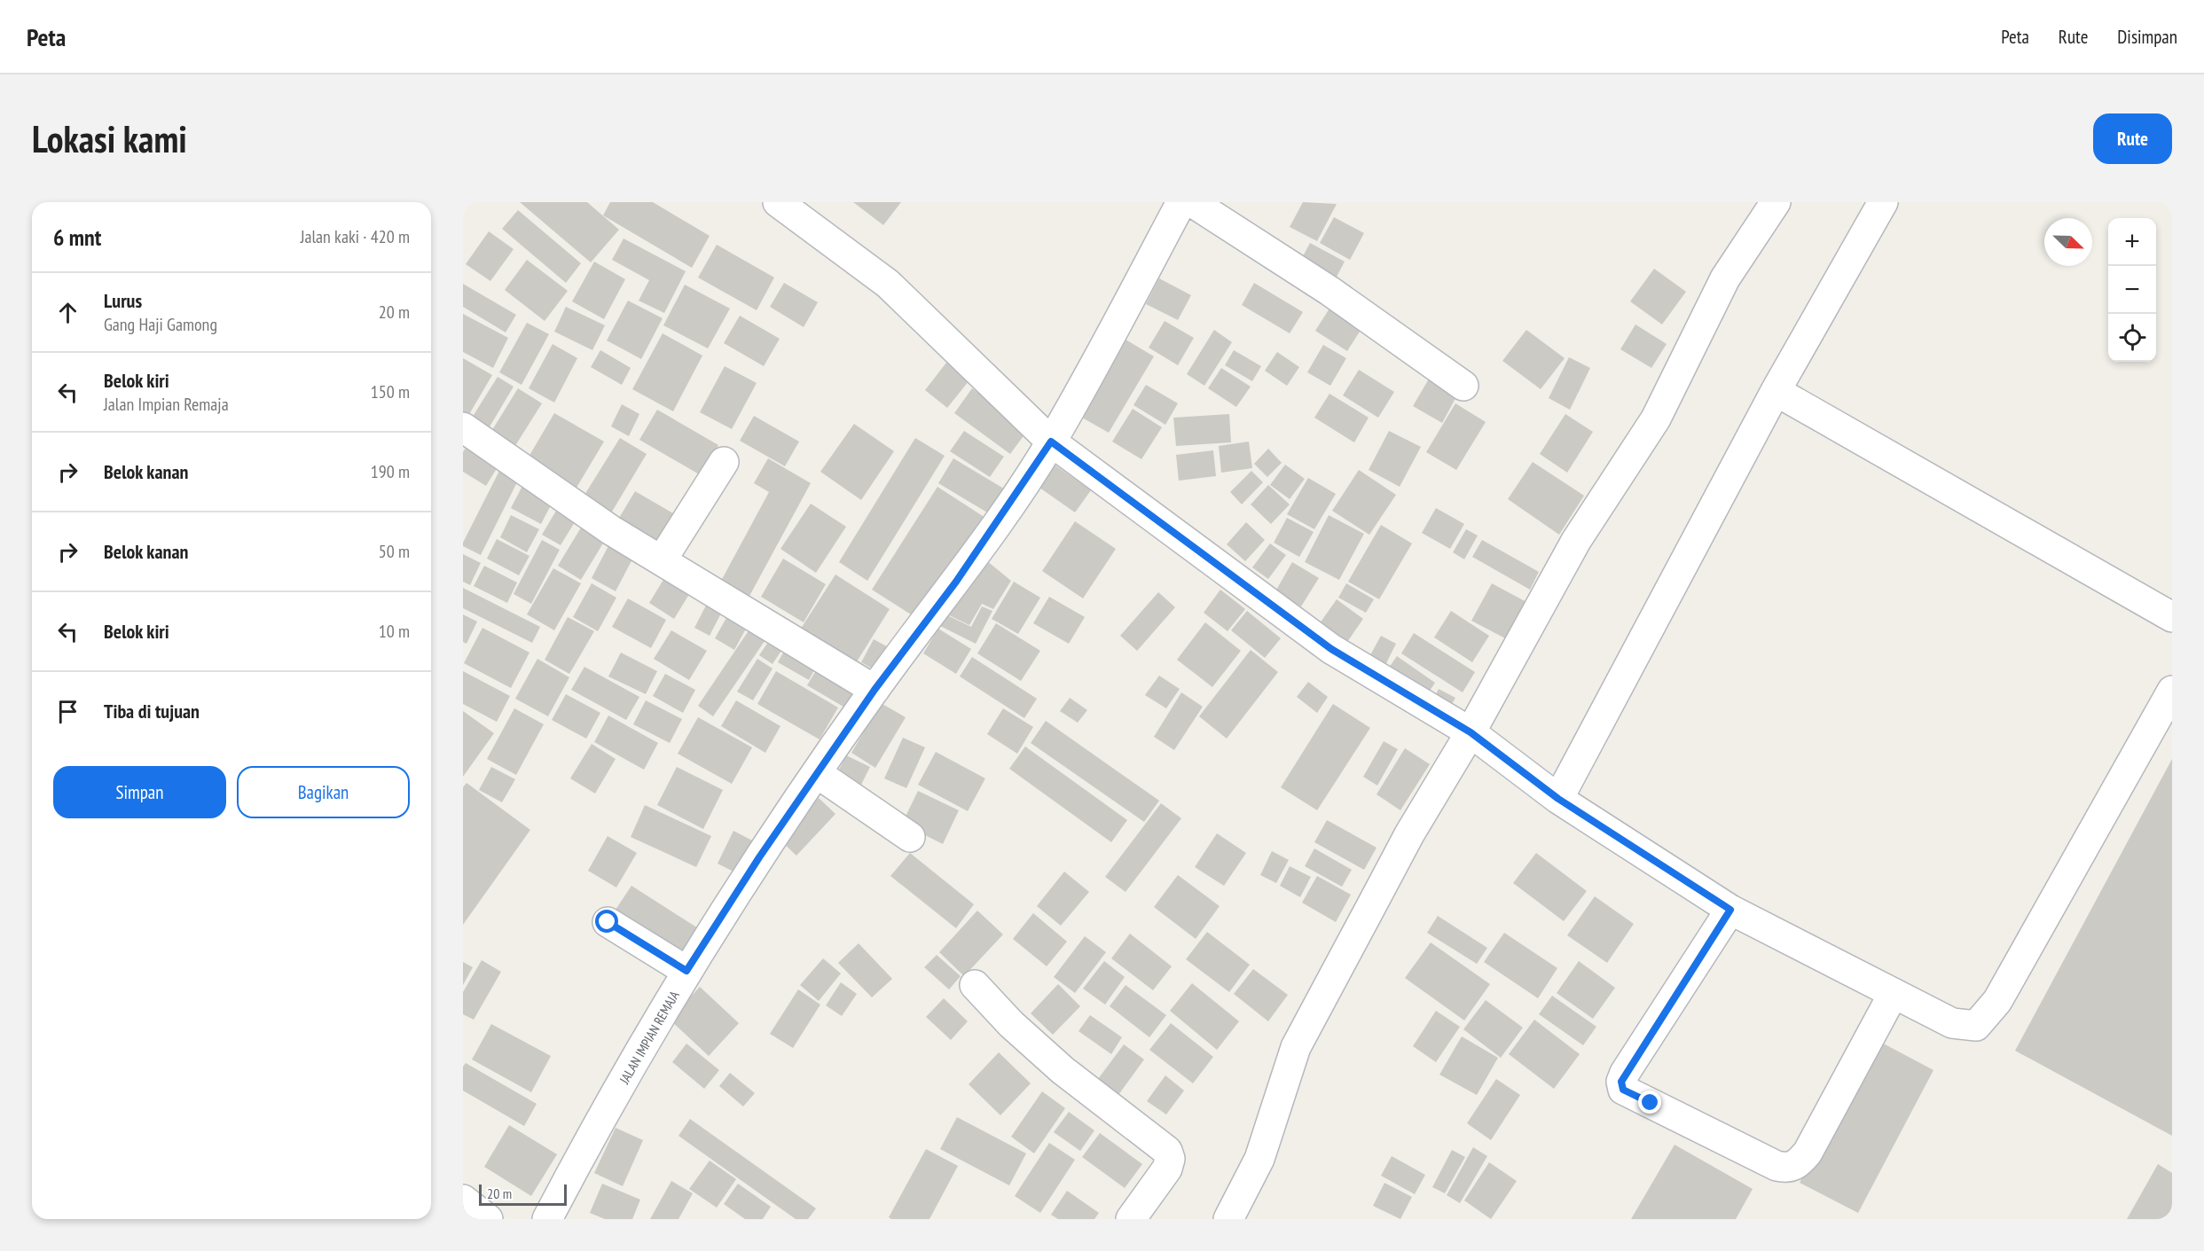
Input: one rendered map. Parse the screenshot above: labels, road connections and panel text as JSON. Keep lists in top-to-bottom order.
{
  "streets": {
    "street": ["JALAN IMPIAN REMAJA"]
  },
  "scale_bar": "20 m",
  "north": "bottom right",
  "page": {
    "header": "Peta",
    "nav": ["Peta", "Rute", "Disimpan"],
    "buttons": [
      "Rute",
      ["Simpan", "Bagikan"]
    ],
    "title": "Lokasi kami",
    "heading": ["6 mnt", "Jalan kaki · 420 m"],
    "map_buttons": ["+", "−"],
    "list": [
      ["Lurus", "Gang Haji Gamong", "20 m"],
      ["Belok kiri", "Jalan Impian Remaja", "150 m"],
      ["Belok kanan", "190 m"],
      ["Belok kanan", "50 m"],
      ["Belok kiri", "10 m"],
      "Tiba di tujuan"
    ],
    "scale": "20 m"
  }
}
